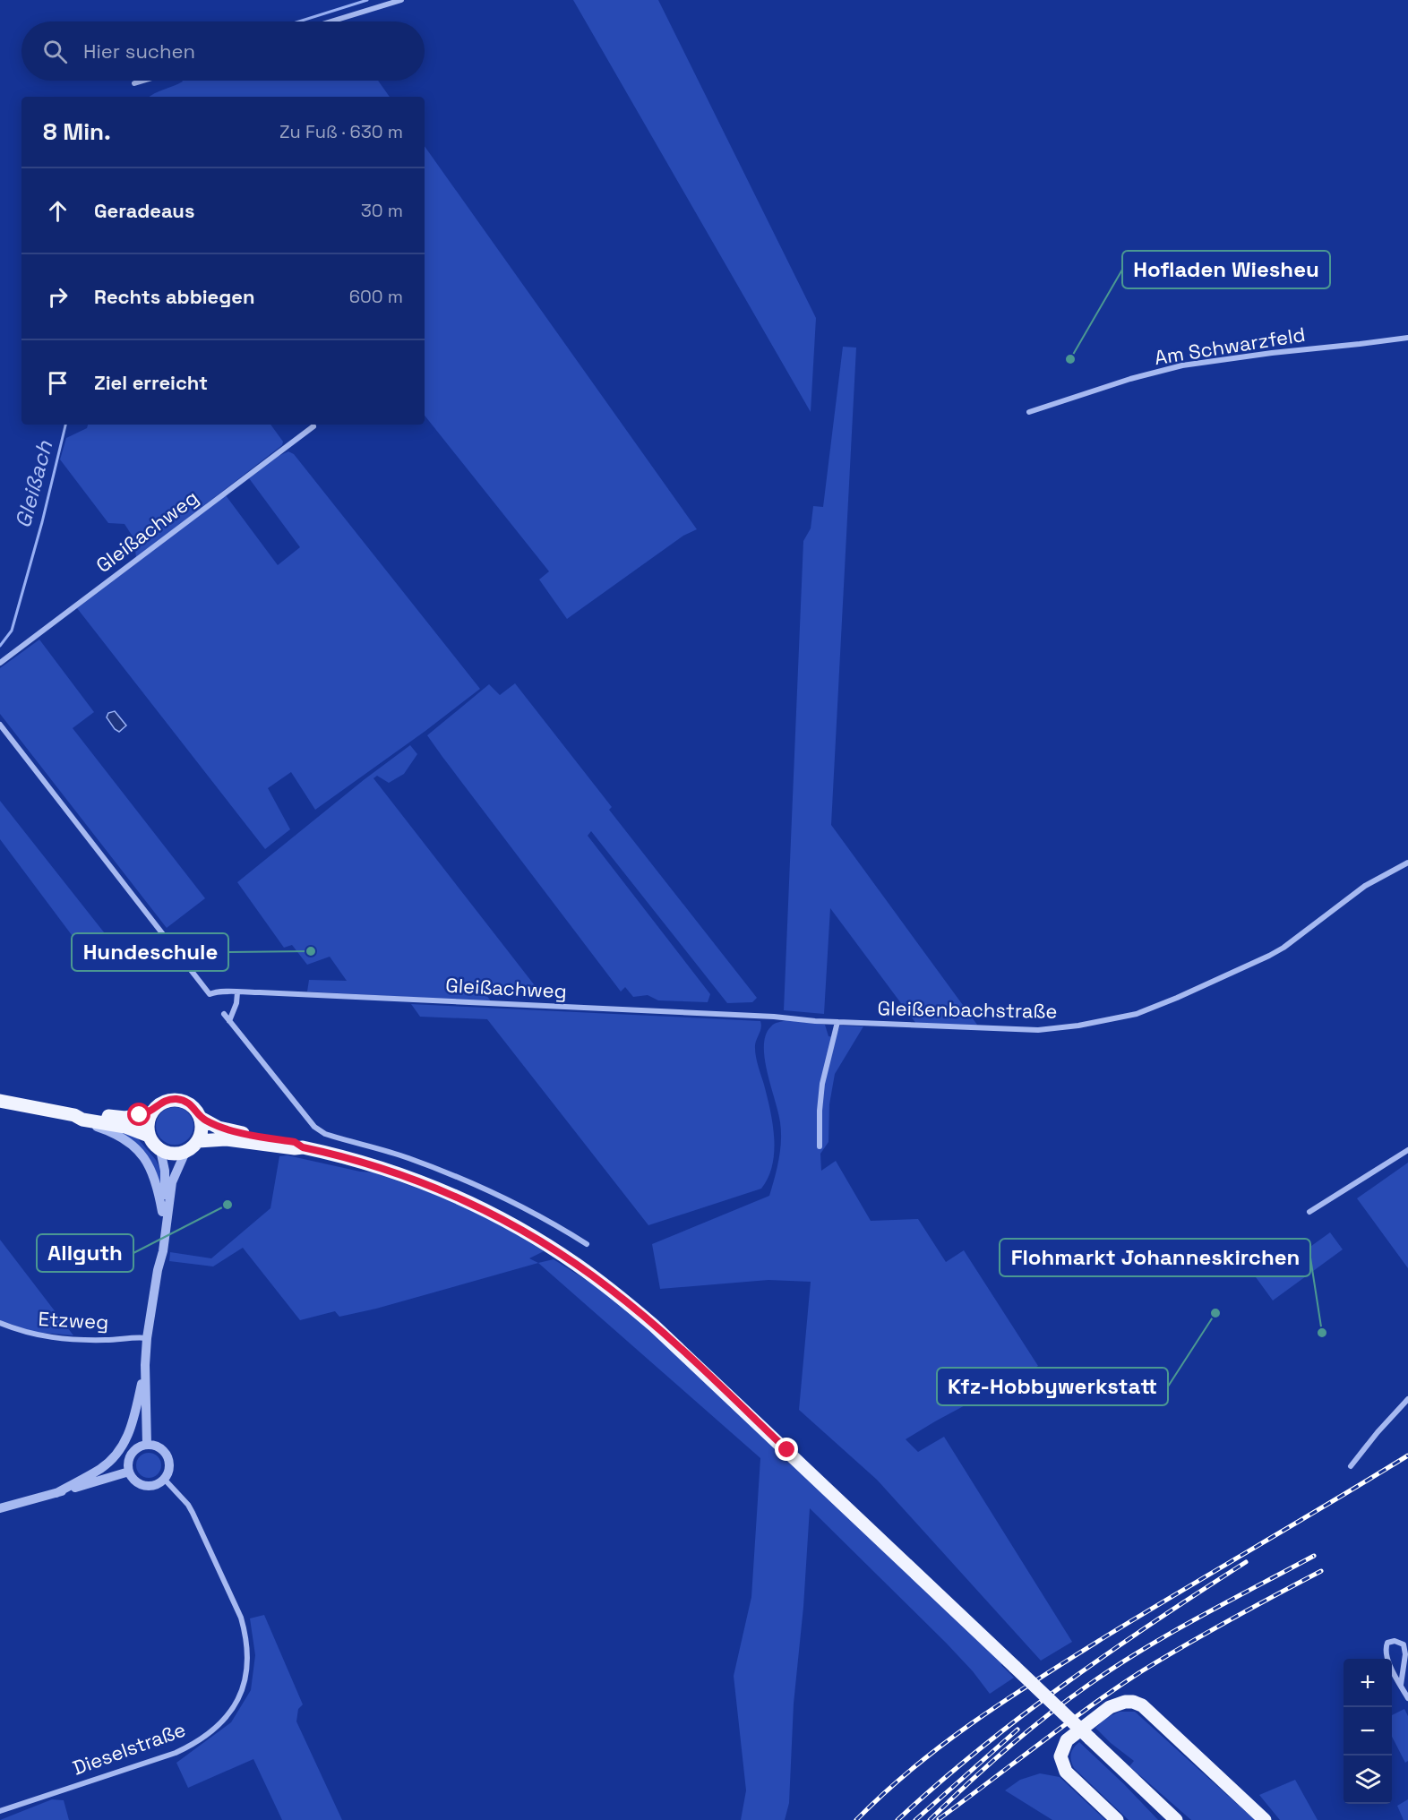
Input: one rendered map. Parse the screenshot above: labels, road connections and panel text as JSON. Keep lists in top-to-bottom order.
{
  "streets": {
    "street": [
      "Am Schwarzfeld",
      "Gleißachweg",
      "Gleißenbachstraße",
      "Etzweg",
      "Dieselstraße"
    ]
  },
  "crossings": [
    ["Gleißachweg", "Gleißenbachstraße"]
  ],
  "water": ["Gleißach"],
  "places": [
    "Hofladen Wiesheu",
    "Hundeschule",
    "Allguth",
    "Kfz-Hobbywerkstatt",
    "Flohmarkt Johanneskirchen"
  ],
  "page": {
    "search": "Hier suchen",
    "heading": ["8 Min.", "Zu Fuß · 630 m"],
    "list": [
      ["Geradeaus", "30 m"],
      ["Rechts abbiegen", "600 m"],
      "Ziel erreicht"
    ],
    "map_buttons": ["+", "−"]
  }
}
